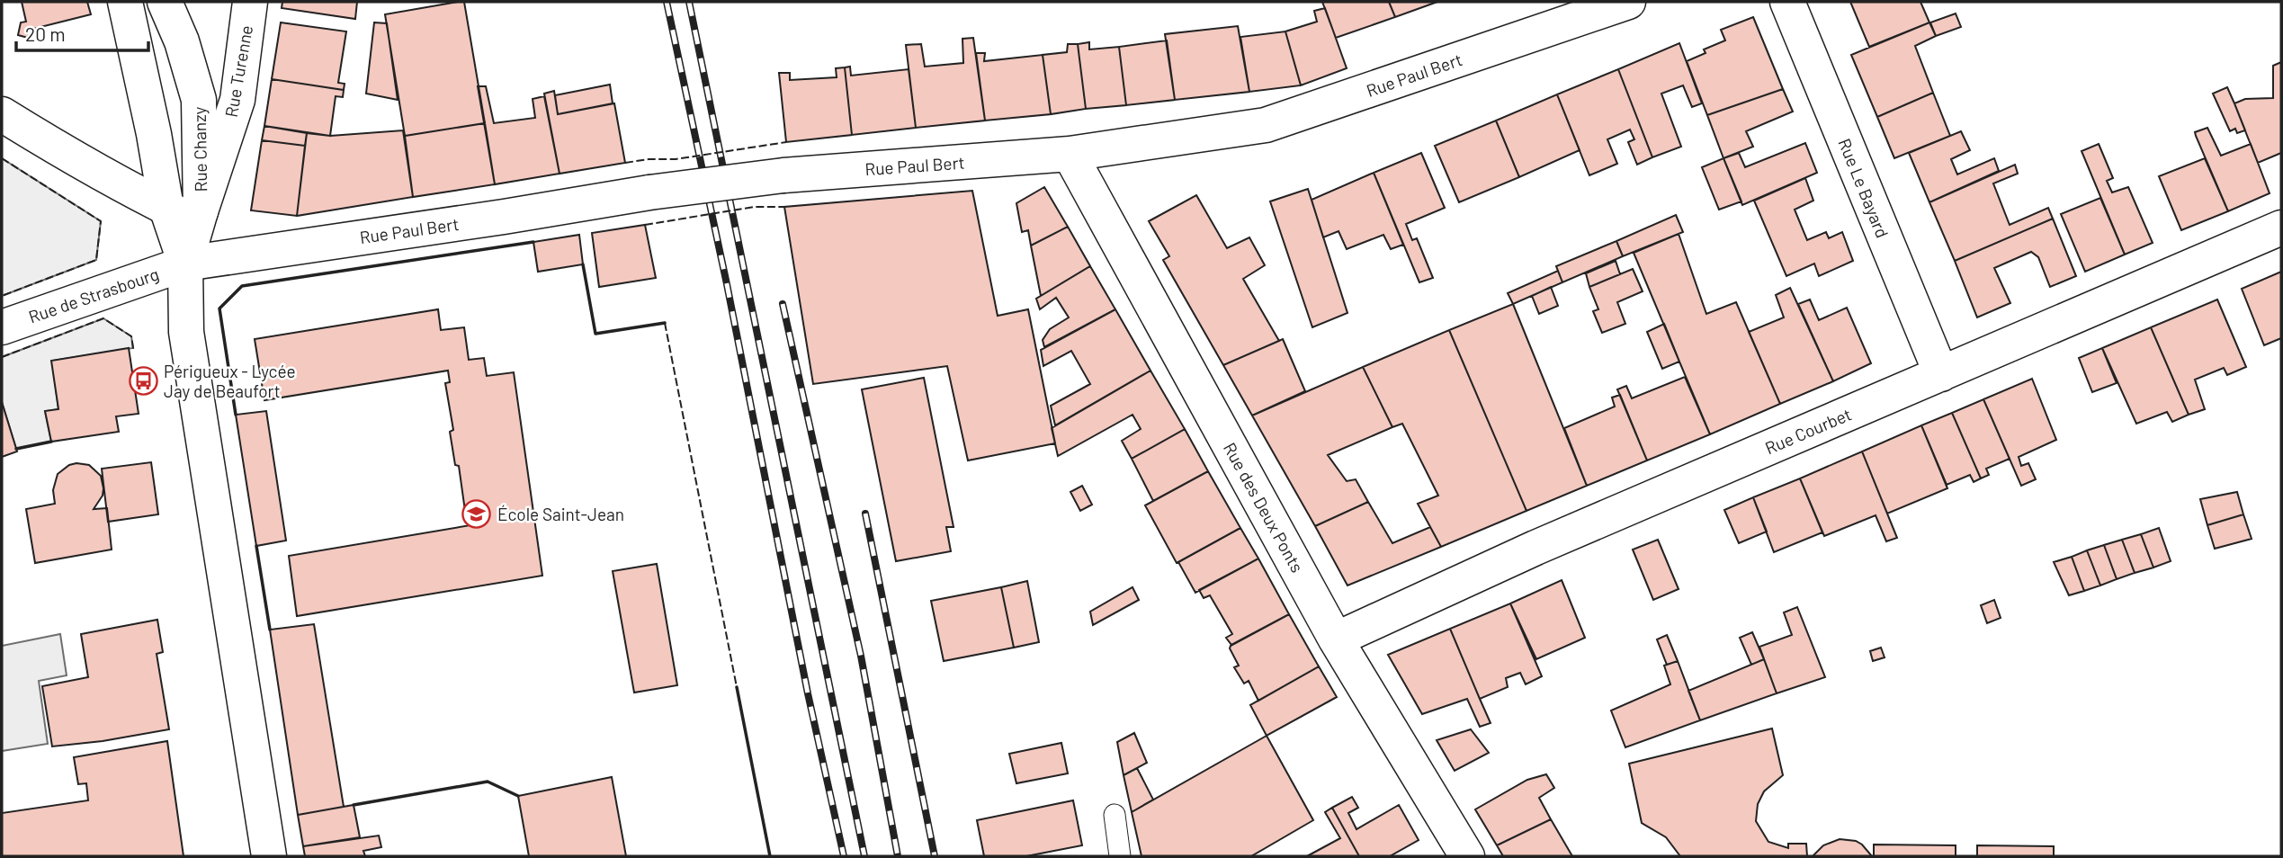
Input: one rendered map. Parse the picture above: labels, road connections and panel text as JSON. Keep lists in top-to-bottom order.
{
  "streets": {
    "street": [
      "Rue Turenne",
      "Rue Paul Bert",
      "Rue Chanzy",
      "Rue Le Bayard",
      "Rue de Strasbourg",
      "Rue Courbet",
      "Rue des Deux Ponts"
    ]
  },
  "crossings": [
    ["Rue Turenne", "Rue Chanzy"],
    ["Rue Paul Bert", "Rue Chanzy"],
    ["Rue Paul Bert", "Rue de Strasbourg"],
    ["Rue Paul Bert", "Rue des Deux Ponts"],
    ["Rue Chanzy", "Rue de Strasbourg"],
    ["Rue Le Bayard", "Rue Courbet"],
    ["Rue Courbet", "Rue des Deux Ponts"]
  ],
  "places": {
    "bus stop": ["Périgueux - Lycée Jay de Beaufort"],
    "school or university": ["École Saint-Jean"]
  },
  "scale_bar": "20 m"
}
